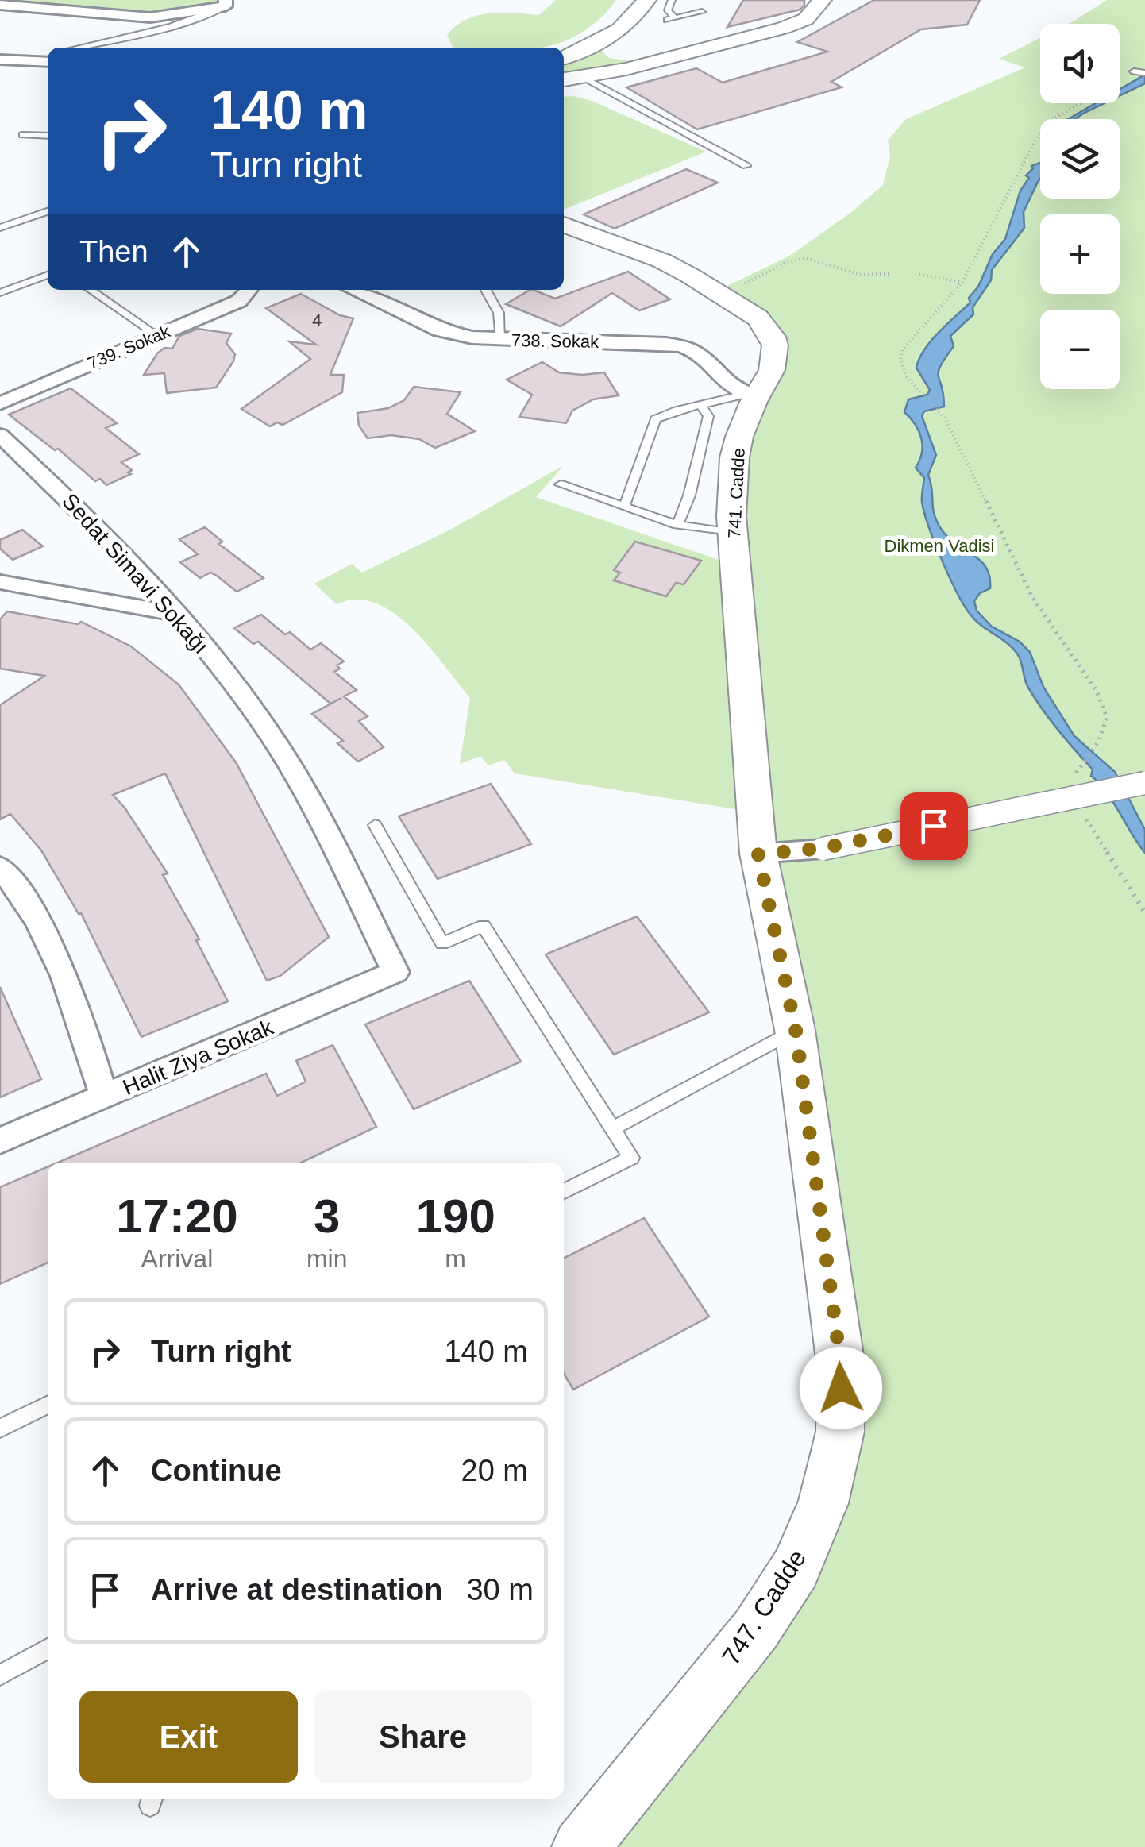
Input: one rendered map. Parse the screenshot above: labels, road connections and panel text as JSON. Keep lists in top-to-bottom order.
{
  "streets": {
    "street": [
      "738. Sokak",
      "739. Sokak",
      "741. Cadde",
      "Sedat Simavi Sokağı",
      "Halit Ziya Sokak",
      "747. Cadde"
    ]
  },
  "crossings": [
    ["738. Sokak", "741. Cadde"],
    ["741. Cadde", "747. Cadde"],
    ["Sedat Simavi Sokağı", "Halit Ziya Sokak"]
  ],
  "parks": ["Dikmen Vadisi"],
  "house_numbers": ["4"],
  "page": {
    "map_buttons": ["+", "−"],
    "turn": ["140 m", "Turn right"],
    "then": "Then",
    "eta": [
      "17:20",
      "Arrival",
      "3",
      "min",
      "190",
      "m"
    ],
    "list": [
      {
        "name": "Turn right",
        "value": "140 m"
      },
      {
        "name": "Continue",
        "value": "20 m"
      },
      {
        "name": "Arrive at destination",
        "value": "30 m"
      }
    ],
    "buttons": ["Exit", "Share"]
  }
}
